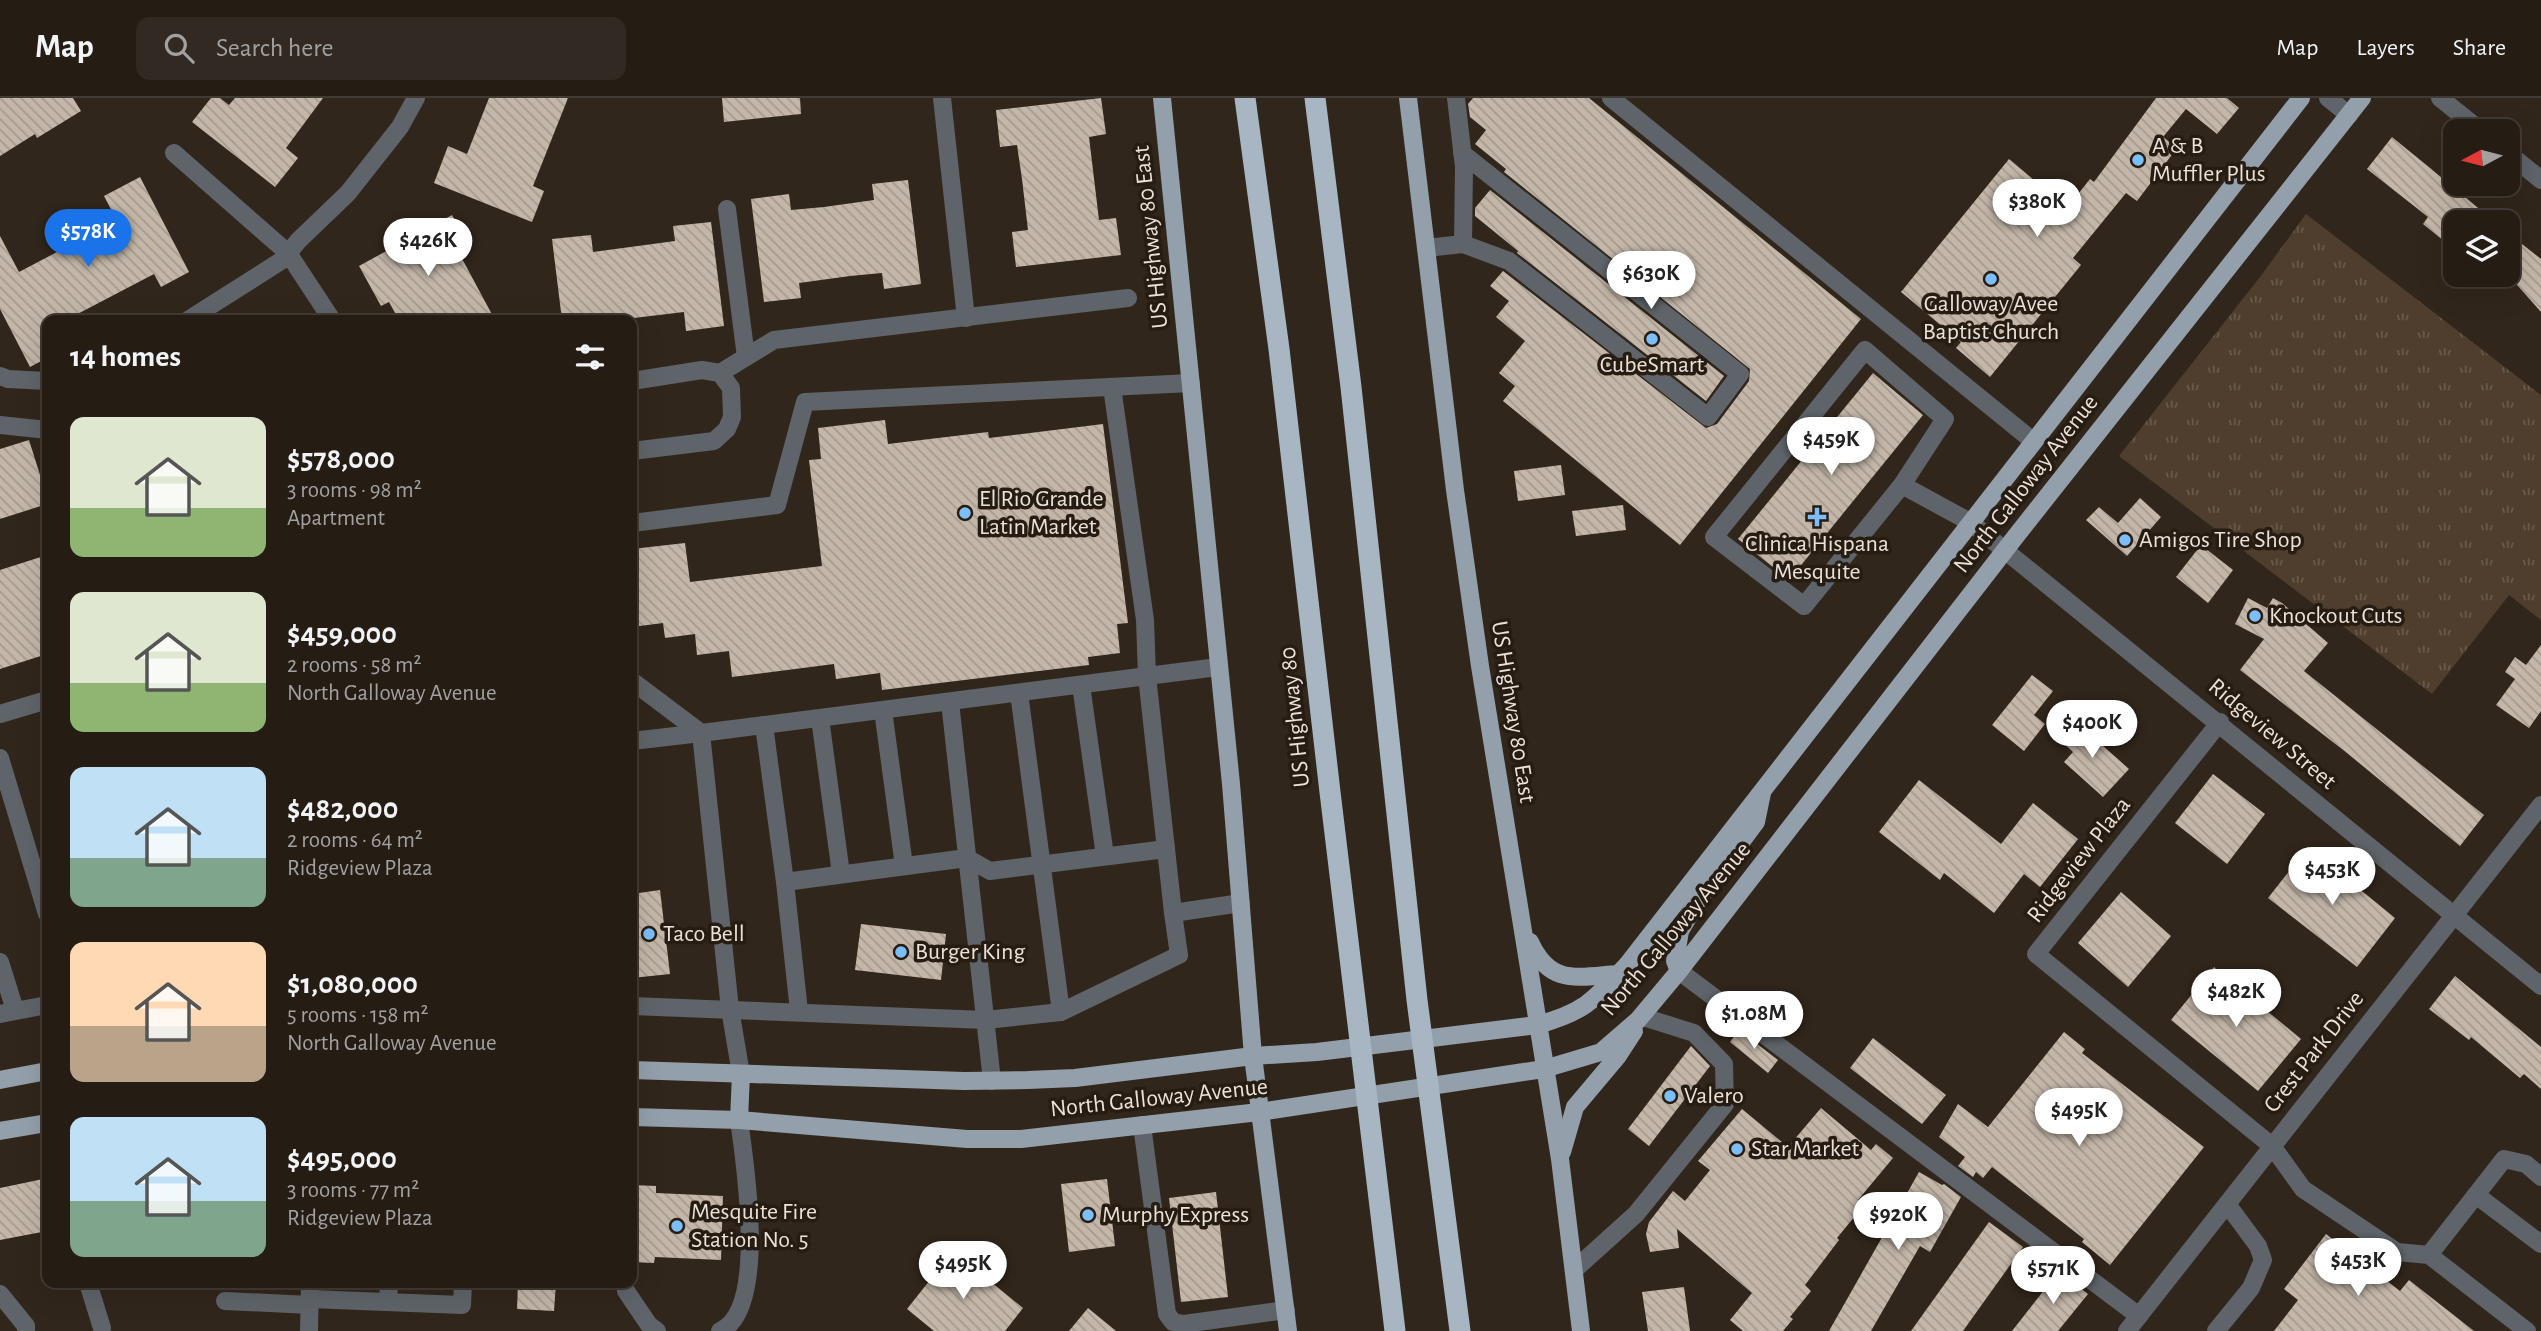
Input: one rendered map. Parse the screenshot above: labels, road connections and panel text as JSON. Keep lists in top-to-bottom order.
{
  "streets": {
    "highway": ["US Highway 80"],
    "main road": ["US Highway 80 East", "North Galloway Avenue"],
    "street": ["Ridgeview Street", "Ridgeview Plaza", "Crest Park Drive"]
  },
  "crossings": [
    ["US Highway 80 East", "North Galloway Avenue"],
    ["North Galloway Avenue", "Ridgeview Street"],
    ["Ridgeview Street", "Ridgeview Plaza"],
    ["Ridgeview Street", "Crest Park Drive"],
    ["Ridgeview Plaza", "Crest Park Drive"]
  ],
  "places": {
    "other": [
      "A & B Muffler Plus",
      "Galloway Avee Baptist Church",
      "CubeSmart",
      "El Rio Grande Latin Market",
      "Amigos Tire Shop",
      "Knockout Cuts",
      "Taco Bell",
      "Burger King",
      "Valero",
      "Star Market",
      "Murphy Express",
      "Mesquite Fire Station No. 5"
    ],
    "health": ["Clinica Hispana Mesquite"]
  },
  "north": "left",
  "page": {
    "header": "Map",
    "search": "Search here",
    "nav": ["Map", "Layers", "Share"],
    "price": [
      "$380K",
      "$578K",
      "$426K",
      "$630K",
      "$459K",
      "$400K",
      "$453K",
      "$482K",
      "$1.08M",
      "$495K",
      "$920K",
      "$453K",
      "$495K",
      "$571K"
    ],
    "heading": "14 homes",
    "list": [
      {
        "name": "$578,000",
        "note": "3 rooms · 98 m² · Apartment"
      },
      {
        "name": "$459,000",
        "note": "2 rooms · 58 m² · North Galloway Avenue"
      },
      {
        "name": "$482,000",
        "note": "2 rooms · 64 m² · Ridgeview Plaza"
      },
      {
        "name": "$1,080,000",
        "note": "5 rooms · 158 m² · North Galloway Avenue"
      },
      {
        "name": "$495,000",
        "note": "3 rooms · 77 m² · Ridgeview Plaza"
      }
    ]
  }
}
